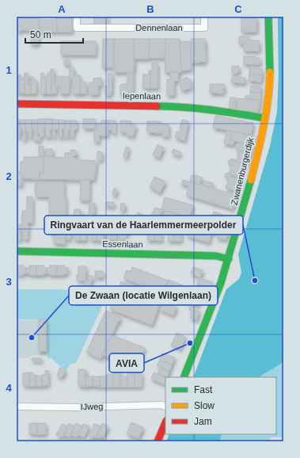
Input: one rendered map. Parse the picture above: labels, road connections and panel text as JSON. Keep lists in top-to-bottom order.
{
  "streets": {
    "street": [
      "Dennenlaan",
      "Iepenlaan",
      "Zwanenburgerdijk",
      "Essenlaan",
      "IJweg"
    ]
  },
  "crossings": [
    ["Iepenlaan", "Zwanenburgerdijk"],
    ["Zwanenburgerdijk", "Essenlaan"]
  ],
  "places": ["Ringvaart van de Haarlemmermeerpolder", "De Zwaan (locatie Wilgenlaan)", "AVIA"],
  "legend": ["Fast", "Slow", "Jam"],
  "scale_bar": "50 m",
  "grid": {
    "columns": ["A", "B", "C"],
    "rows": [
      "1",
      "2",
      "3",
      "4"
    ]
  }
}
